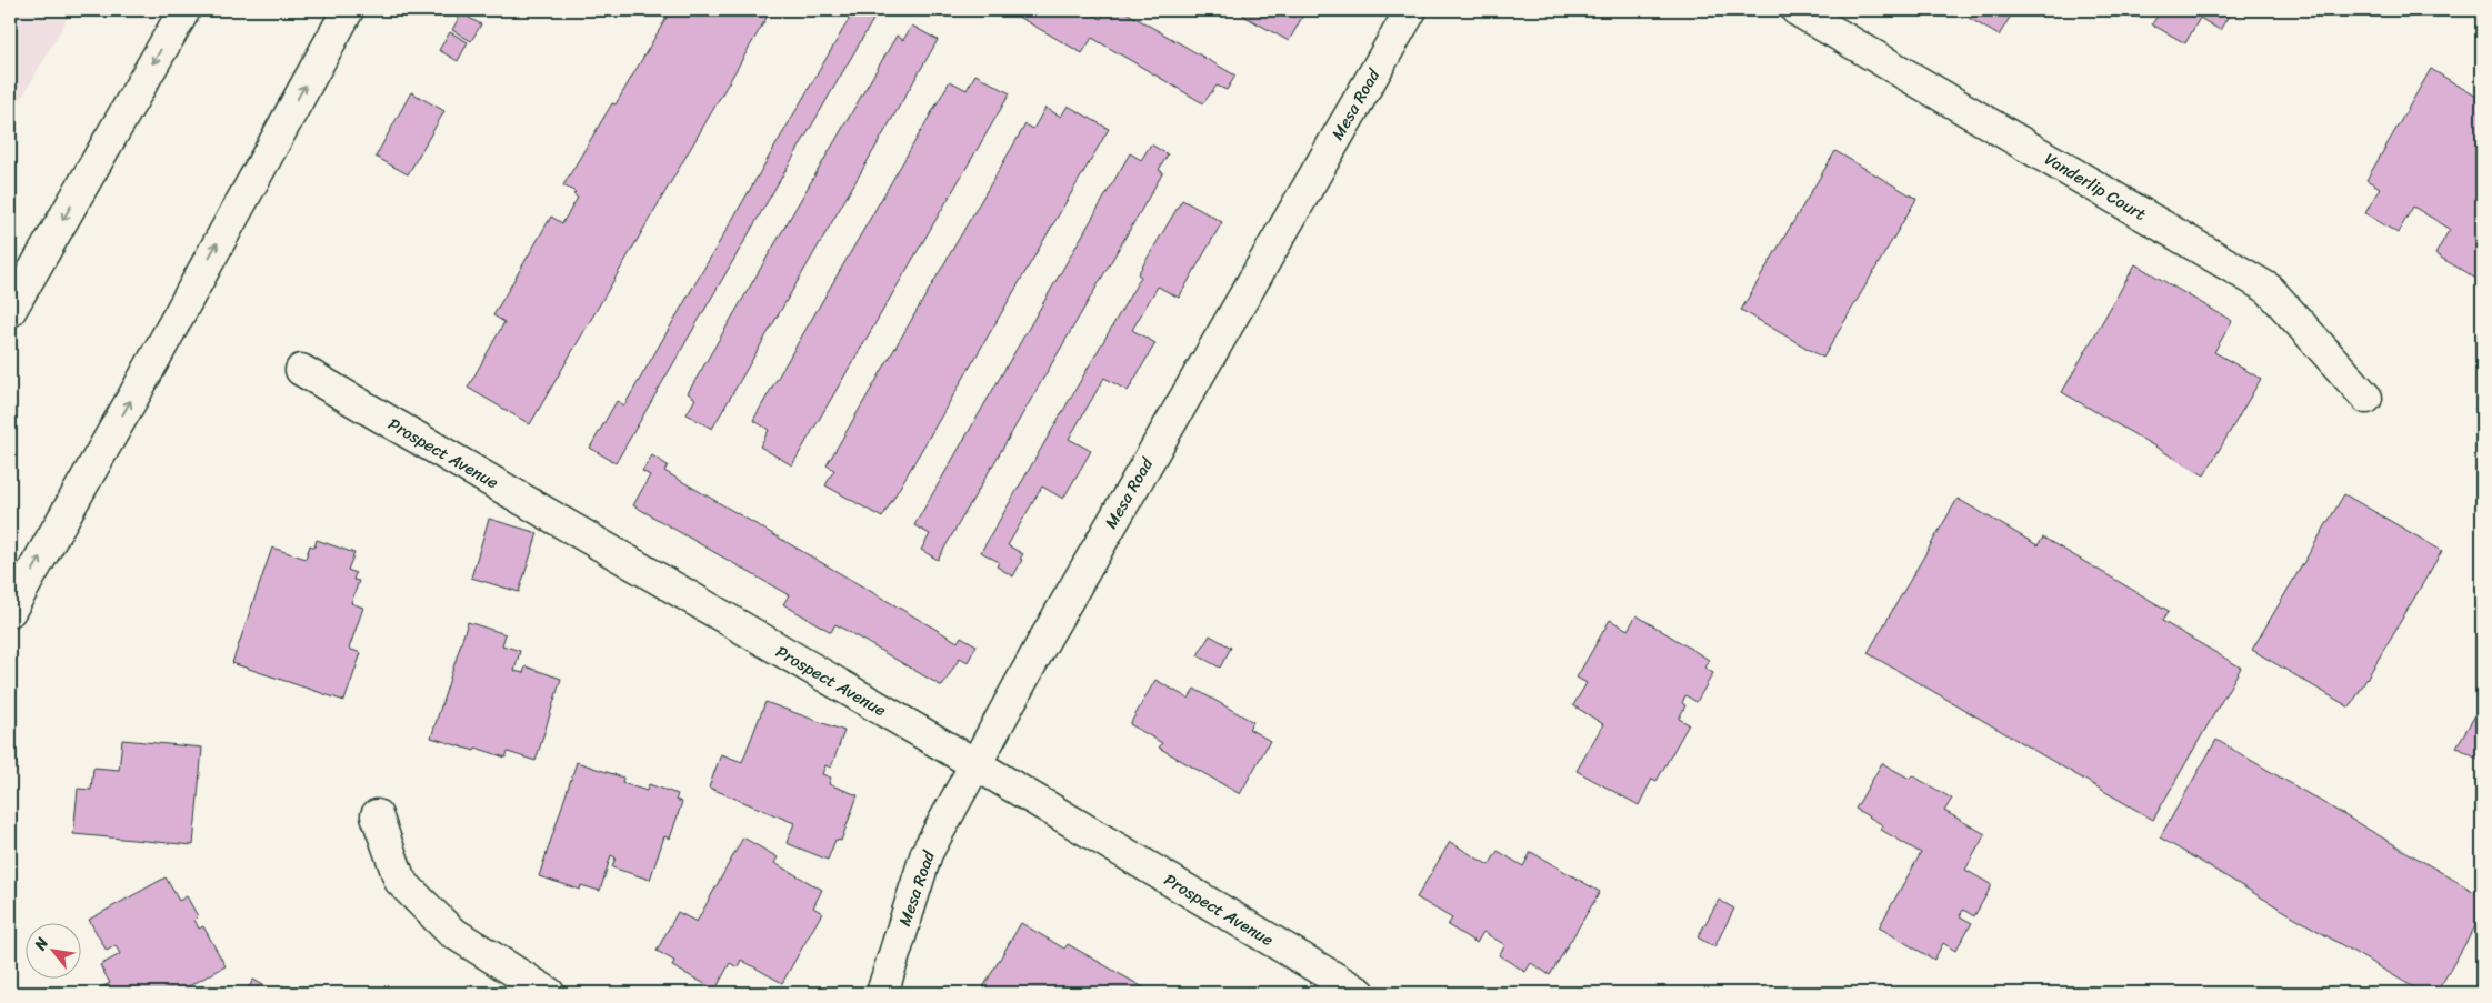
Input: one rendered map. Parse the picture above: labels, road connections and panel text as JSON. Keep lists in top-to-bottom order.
{
  "streets": {
    "main road": ["Mesa Road", "Vanderlip Court", "Prospect Avenue"]
  },
  "crossings": [
    ["Mesa Road", "Prospect Avenue"]
  ],
  "north": "top left"
}
